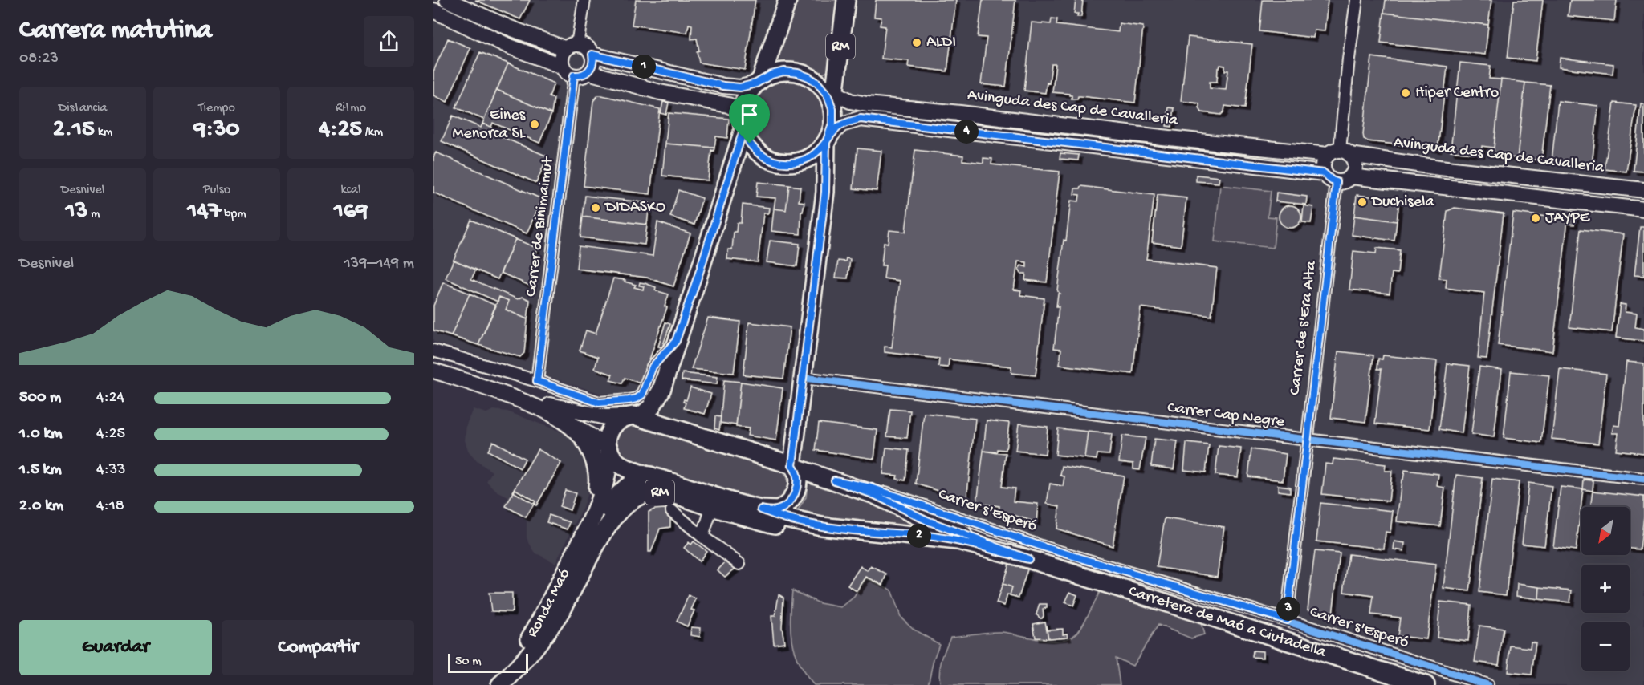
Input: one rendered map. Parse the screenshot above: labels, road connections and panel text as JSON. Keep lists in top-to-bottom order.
{
  "streets": {
    "main road": ["RM", "Ronda Maó", "Carretera de Maó a Ciutadella"],
    "street": [
      "Avinguda des Cap de Cavalleria",
      "Carrer de Binimaimut",
      "Carrer de s'Era Alta",
      "Carrer Cap Negre",
      "Carrer s'Esperó"
    ]
  },
  "crossings": [
    ["RM", "Avinguda des Cap de Cavalleria"],
    ["RM", "Carrer Cap Negre"],
    ["RM", "Ronda Maó"],
    ["RM", "Carretera de Maó a Ciutadella"],
    ["Avinguda des Cap de Cavalleria", "Carrer de s'Era Alta"],
    ["Carrer de s'Era Alta", "Carrer Cap Negre"],
    ["Carrer de s'Era Alta", "Carrer s'Esperó"],
    ["Carrer s'Esperó", "Carretera de Maó a Ciutadella"]
  ],
  "places": [
    "ALDI",
    "Hiper Centro",
    "Eines Menorca SL",
    "Duchisela",
    "DIDASKO",
    "JAYPE"
  ],
  "scale_bar": "50 m",
  "north": "bottom left",
  "page": {
    "heading": ["Carrera matutina", "08:23"],
    "pins": [
      "1",
      "4",
      "2",
      "3"
    ],
    "stats": [
      ["Distancia", "2.15 km"],
      ["Tiempo", "9:30"],
      ["Ritmo", "4:25 /km"],
      ["Desnivel", "13 m"],
      ["Pulso", "147 bpm"],
      ["kcal", "169"]
    ],
    "chart": ["Desnivel", "139–149 m"],
    "list": [
      {
        "name": "500 m",
        "note": "4:24"
      },
      {
        "name": "1.0 km",
        "note": "4:25"
      },
      {
        "name": "1.5 km",
        "note": "4:33"
      },
      {
        "name": "2.0 km",
        "note": "4:18"
      }
    ],
    "map_buttons": ["+", "−"],
    "buttons": ["Guardar", "Compartir"],
    "scale": "50 m"
  }
}
